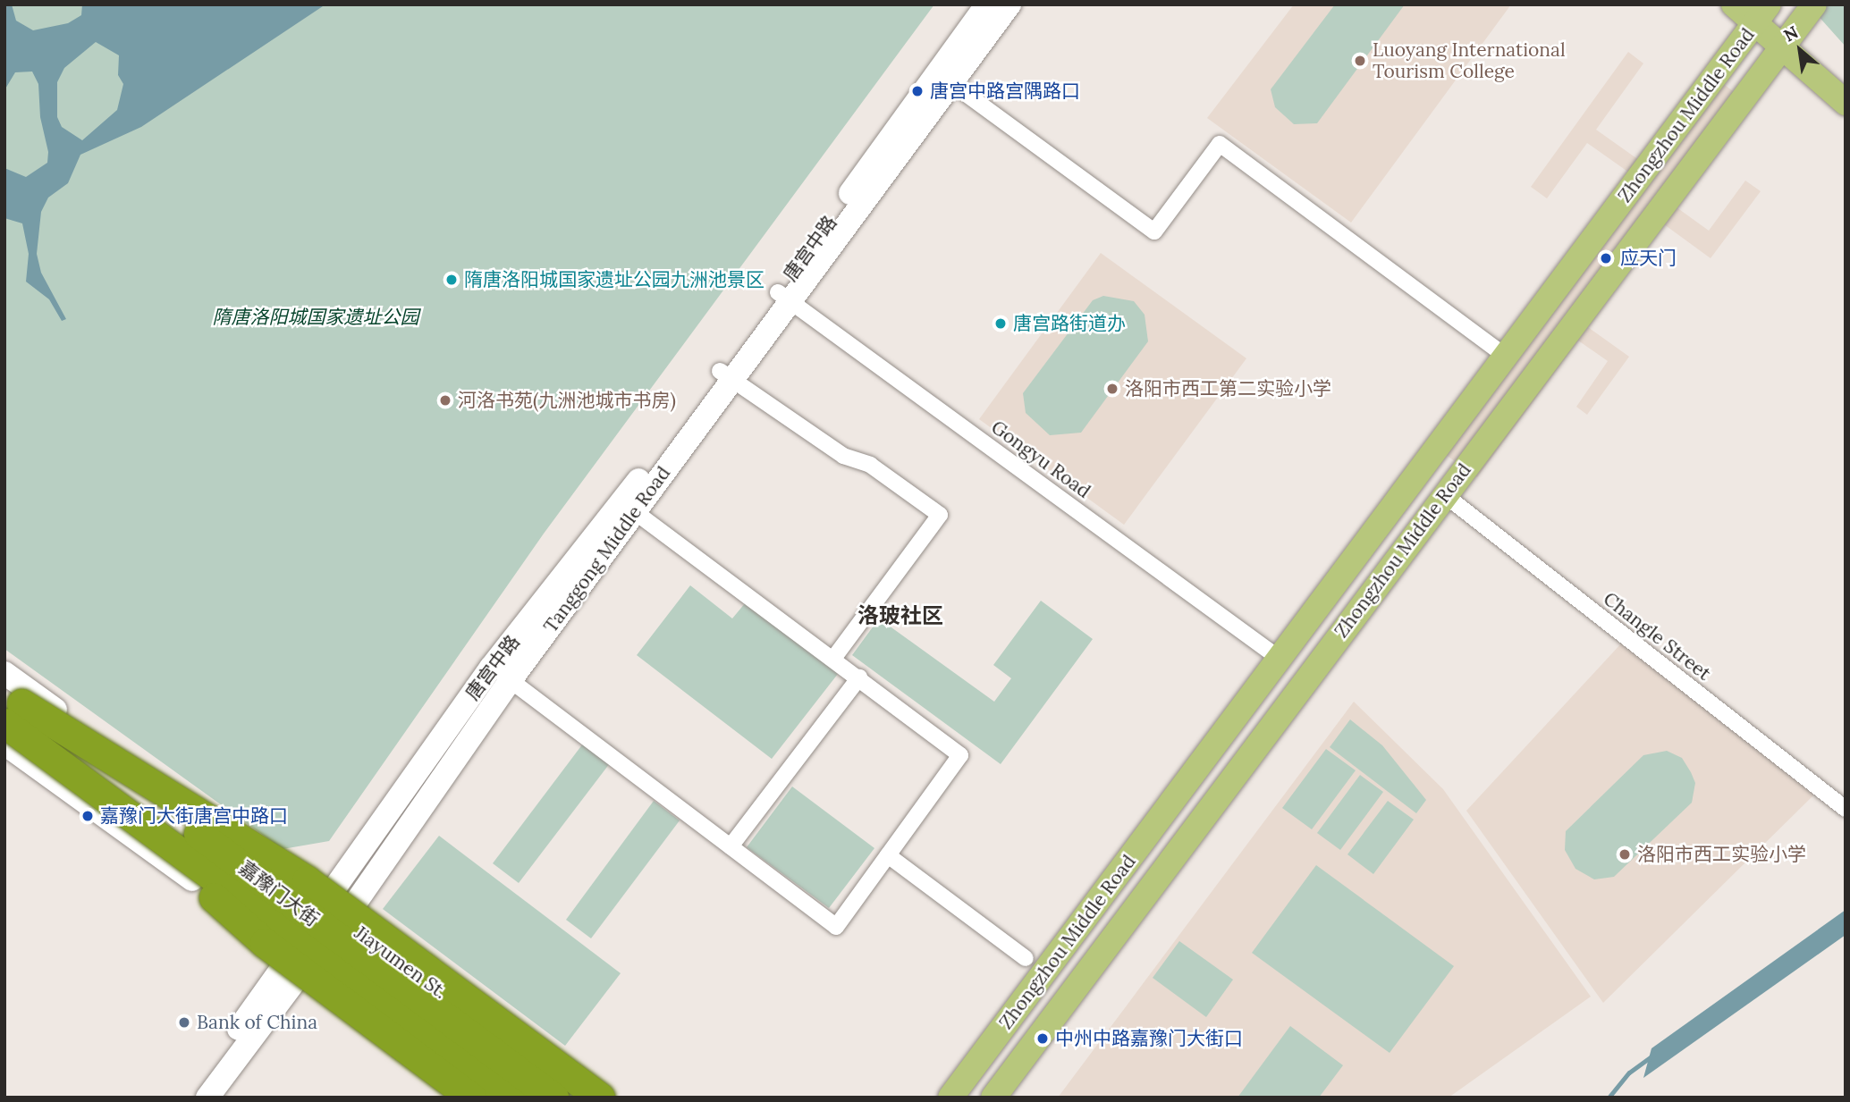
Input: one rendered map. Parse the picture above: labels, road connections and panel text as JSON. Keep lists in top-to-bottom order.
{
  "streets": {
    "highway": ["嘉豫门大街"],
    "main road": [
      "Zhongzhou Middle Road",
      "唐宫中路",
      "Tanggong Middle Road",
      "Jiayumen St."
    ],
    "street": ["Gongyu Road", "Changle Street"]
  },
  "crossings": [
    ["Zhongzhou Middle Road", "Gongyu Road"],
    ["Zhongzhou Middle Road", "Changle Street"],
    ["唐宫中路", "Gongyu Road"],
    ["唐宫中路", "Tanggong Middle Road"],
    ["唐宫中路", "Jiayumen St."],
    ["Gongyu Road", "Tanggong Middle Road"],
    ["Tanggong Middle Road", "Jiayumen St."]
  ],
  "districts": ["洛玻社区"],
  "parks": ["隋唐洛阳城国家遗址公园"],
  "places": [
    "Luoyang International Tourism College",
    "唐宫中路宫隅路口",
    "应天门",
    "隋唐洛阳城国家遗址公园九洲池景区",
    "唐宫路街道办",
    "洛阳市西工第二实验小学",
    "河洛书苑(九洲池城市书房)",
    "嘉豫门大街唐宫中路口",
    "洛阳市西工实验小学",
    "Bank of China",
    "中州中路嘉豫门大街口"
  ],
  "north": "top left"
}
